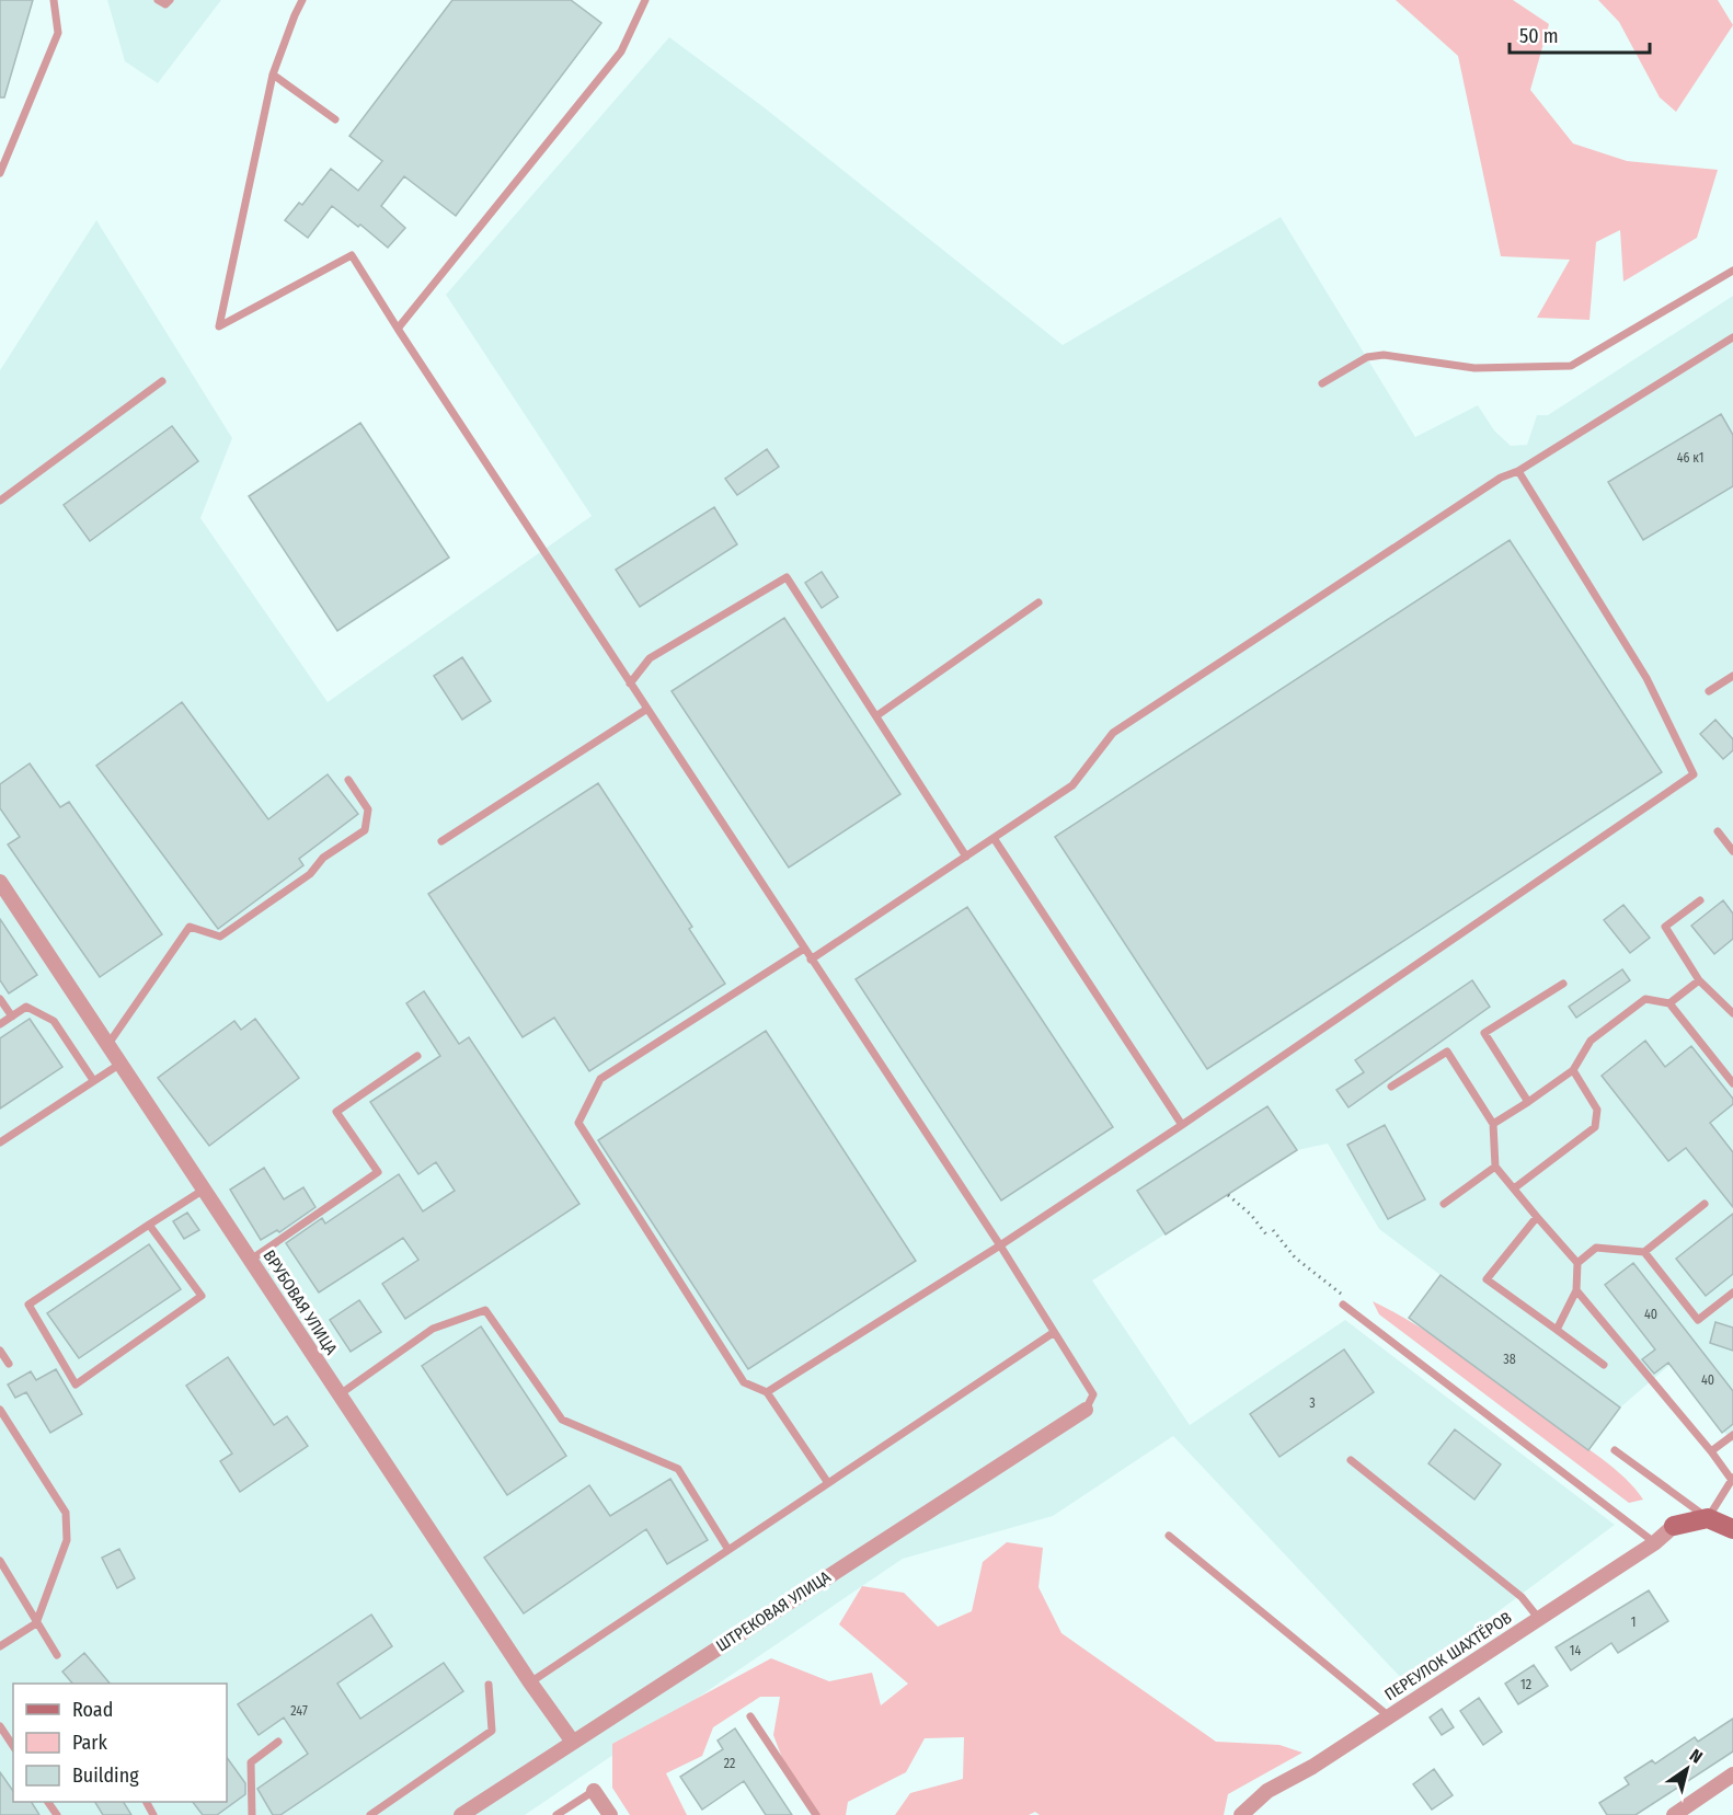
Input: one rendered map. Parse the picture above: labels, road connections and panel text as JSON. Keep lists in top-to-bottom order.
{
  "streets": {
    "street": ["ВРУБОВАЯ УЛИЦА", "ШТРЕКОВАЯ УЛИЦА", "ПЕРЕУЛОК ШАХТЁРОВ"]
  },
  "crossings": [
    ["ВРУБОВАЯ УЛИЦА", "ШТРЕКОВАЯ УЛИЦА"]
  ],
  "house_numbers": [
    "46 к1",
    "40",
    "38",
    "40",
    "3",
    "1",
    "14",
    "12",
    "247",
    "22"
  ],
  "legend": ["Road", "Park", "Building"],
  "scale_bar": "50 m",
  "north": "top right"
}
